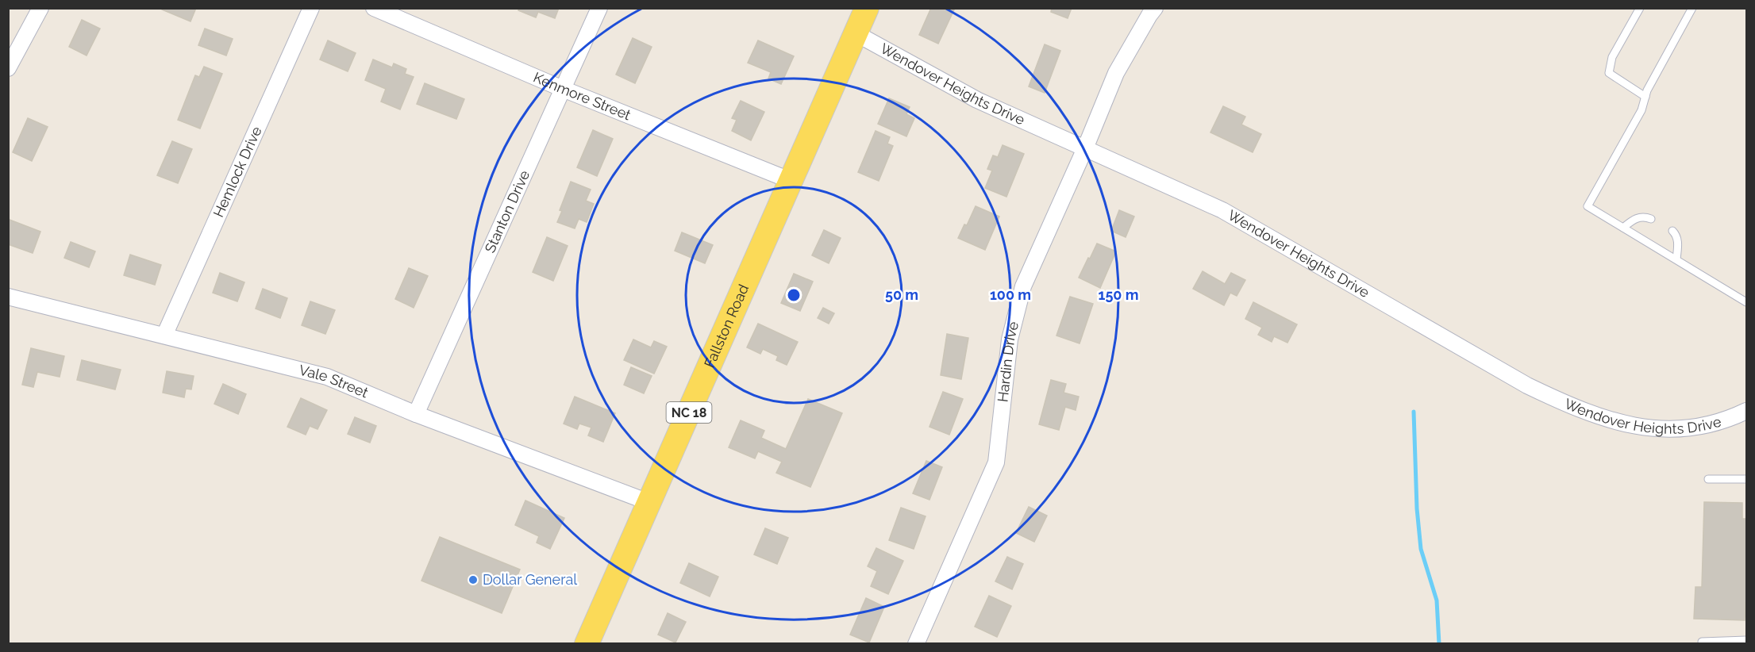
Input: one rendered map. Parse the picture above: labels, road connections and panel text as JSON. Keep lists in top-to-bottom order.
{
  "streets": {
    "main road": ["Fallston Road", "NC 18"],
    "street": [
      "Wendover Heights Drive",
      "Kenmore Street",
      "Hemlock Drive",
      "Stanton Drive",
      "Hardin Drive",
      "Vale Street"
    ]
  },
  "crossings": [
    ["Wendover Heights Drive", "Fallston Road"],
    ["Wendover Heights Drive", "Hardin Drive"],
    ["Kenmore Street", "Stanton Drive"],
    ["Kenmore Street", "Fallston Road"],
    ["Hemlock Drive", "Vale Street"],
    ["Stanton Drive", "Vale Street"],
    ["Fallston Road", "Vale Street"]
  ],
  "places": ["Dollar General"],
  "rings": ["50 m", "100 m", "150 m"]
}
